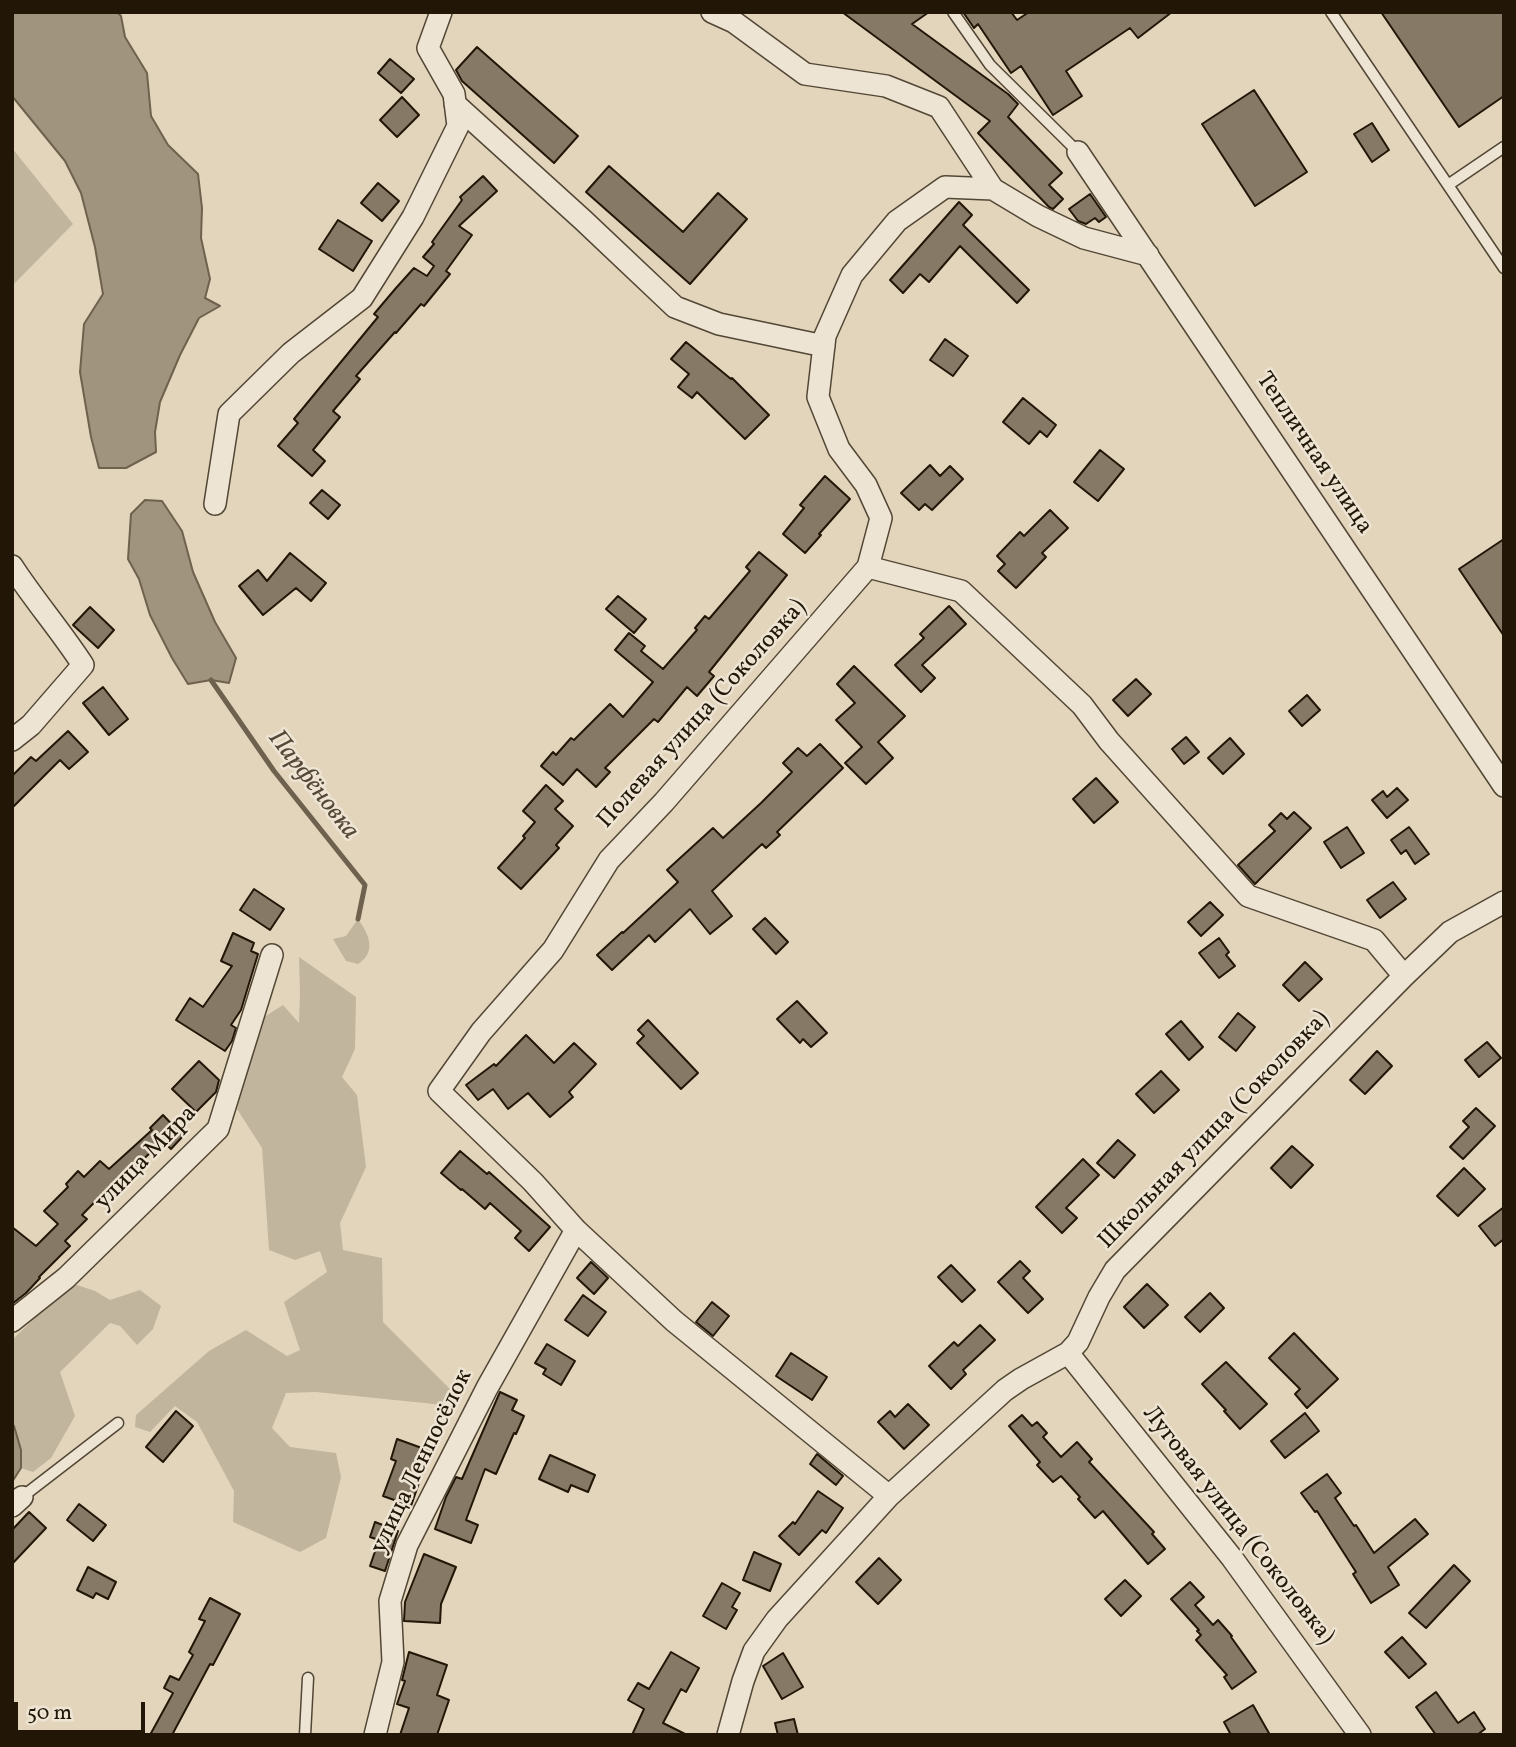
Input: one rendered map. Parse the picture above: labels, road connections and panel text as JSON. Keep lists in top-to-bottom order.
{
  "streets": {
    "street": [
      "Тепличная улица",
      "Полевая улица (Соколовка)",
      "Школьная улица (Соколовка)",
      "улица Мира",
      "улица Ленпосёлок",
      "Луговая улица (Соколовка)"
    ]
  },
  "crossings": [
    ["Тепличная улица", "Полевая улица (Соколовка)"],
    ["Полевая улица (Соколовка)", "улица Ленпосёлок"],
    ["Школьная улица (Соколовка)", "Луговая улица (Соколовка)"]
  ],
  "water": ["Парфёновка"],
  "scale_bar": "50 m"
}
